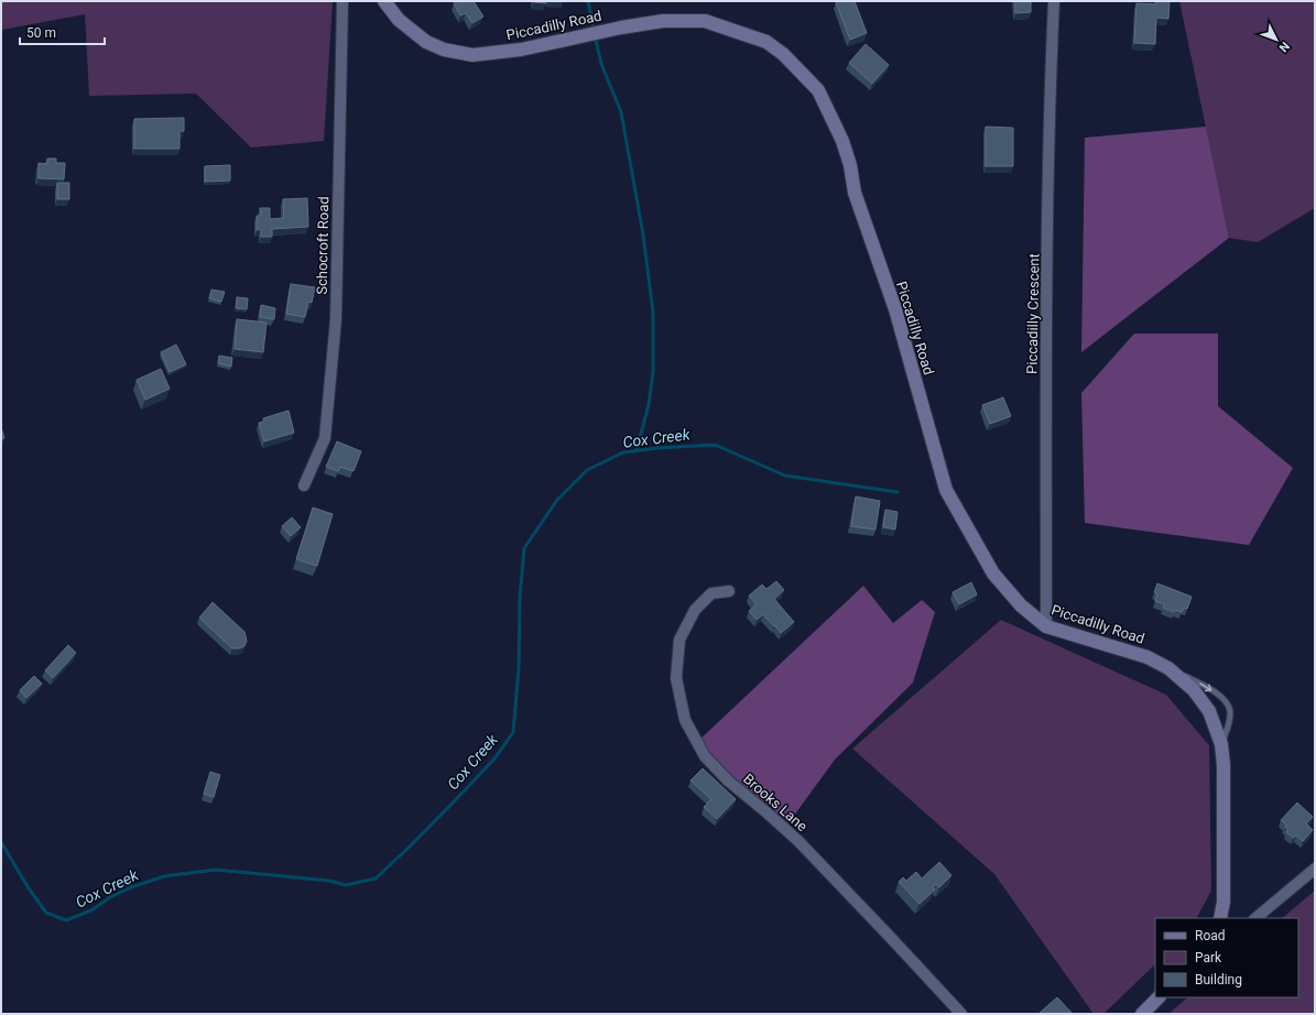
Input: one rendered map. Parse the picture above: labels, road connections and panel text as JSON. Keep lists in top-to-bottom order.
{
  "streets": {
    "main road": ["Piccadilly Road"],
    "street": ["Schocroft Road", "Piccadilly Crescent", "Brooks Lane"]
  },
  "crossings": [
    ["Piccadilly Road", "Piccadilly Crescent"]
  ],
  "water": ["Cox Creek"],
  "legend": ["Road", "Park", "Building"],
  "scale_bar": "50 m",
  "north": "bottom right"
}
